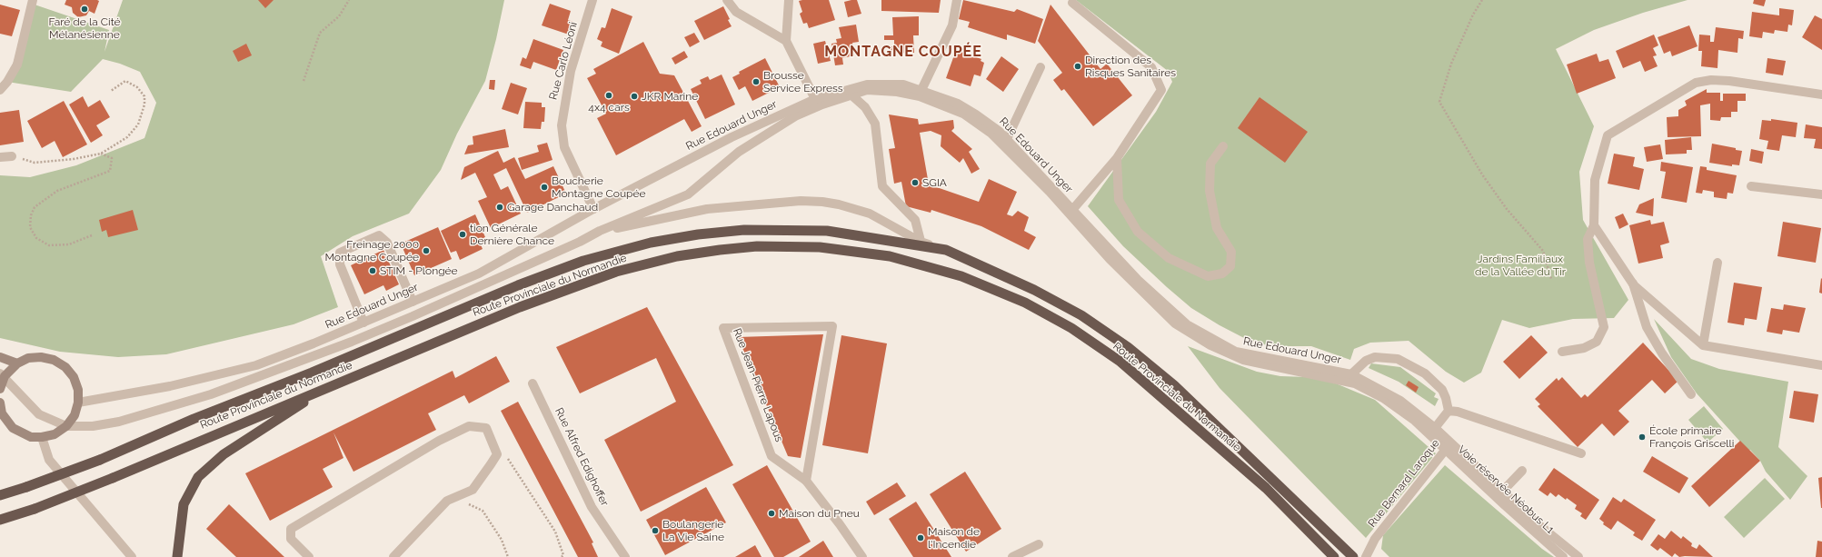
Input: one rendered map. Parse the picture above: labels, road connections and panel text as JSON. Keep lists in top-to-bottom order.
{
  "streets": {
    "highway": ["Route Provinciale du Normandie"],
    "street": [
      "Rue Carlo Léoni",
      "Rue Edouard Unger",
      "Rue Jean-Pierre Lapous",
      "Rue Alfred Edighoffer",
      "Rue Bernard Laroque",
      "Voie réservée Néobus L1"
    ]
  },
  "crossings": [
    ["Rue Carlo Léoni", "Rue Edouard Unger"],
    ["Rue Edouard Unger", "Rue Bernard Laroque"],
    ["Rue Edouard Unger", "Voie réservée Néobus L1"],
    ["Rue Bernard Laroque", "Voie réservée Néobus L1"]
  ],
  "districts": ["MONTAGNE COUPÉE"],
  "parks": ["Jardins Familiaux de la Vallée du Tir"],
  "places": [
    "Faré de la Cité Mélanésienne",
    "Direction des Risques Sanitaires",
    "Brousse Service Express",
    "4x4 cars",
    "JKR Marine",
    "SGIA",
    "Boucherie Montagne Coupée",
    "Garage Danchaud",
    "tion Générale Dernière Chance",
    "Freinage 2000 Montagne Coupée",
    "STIM - Plongée",
    "École primaire François Griscelli",
    "Maison du Pneu",
    "Boulangerie La Vie Saine",
    "Maison de l'Incendie"
  ]
}
